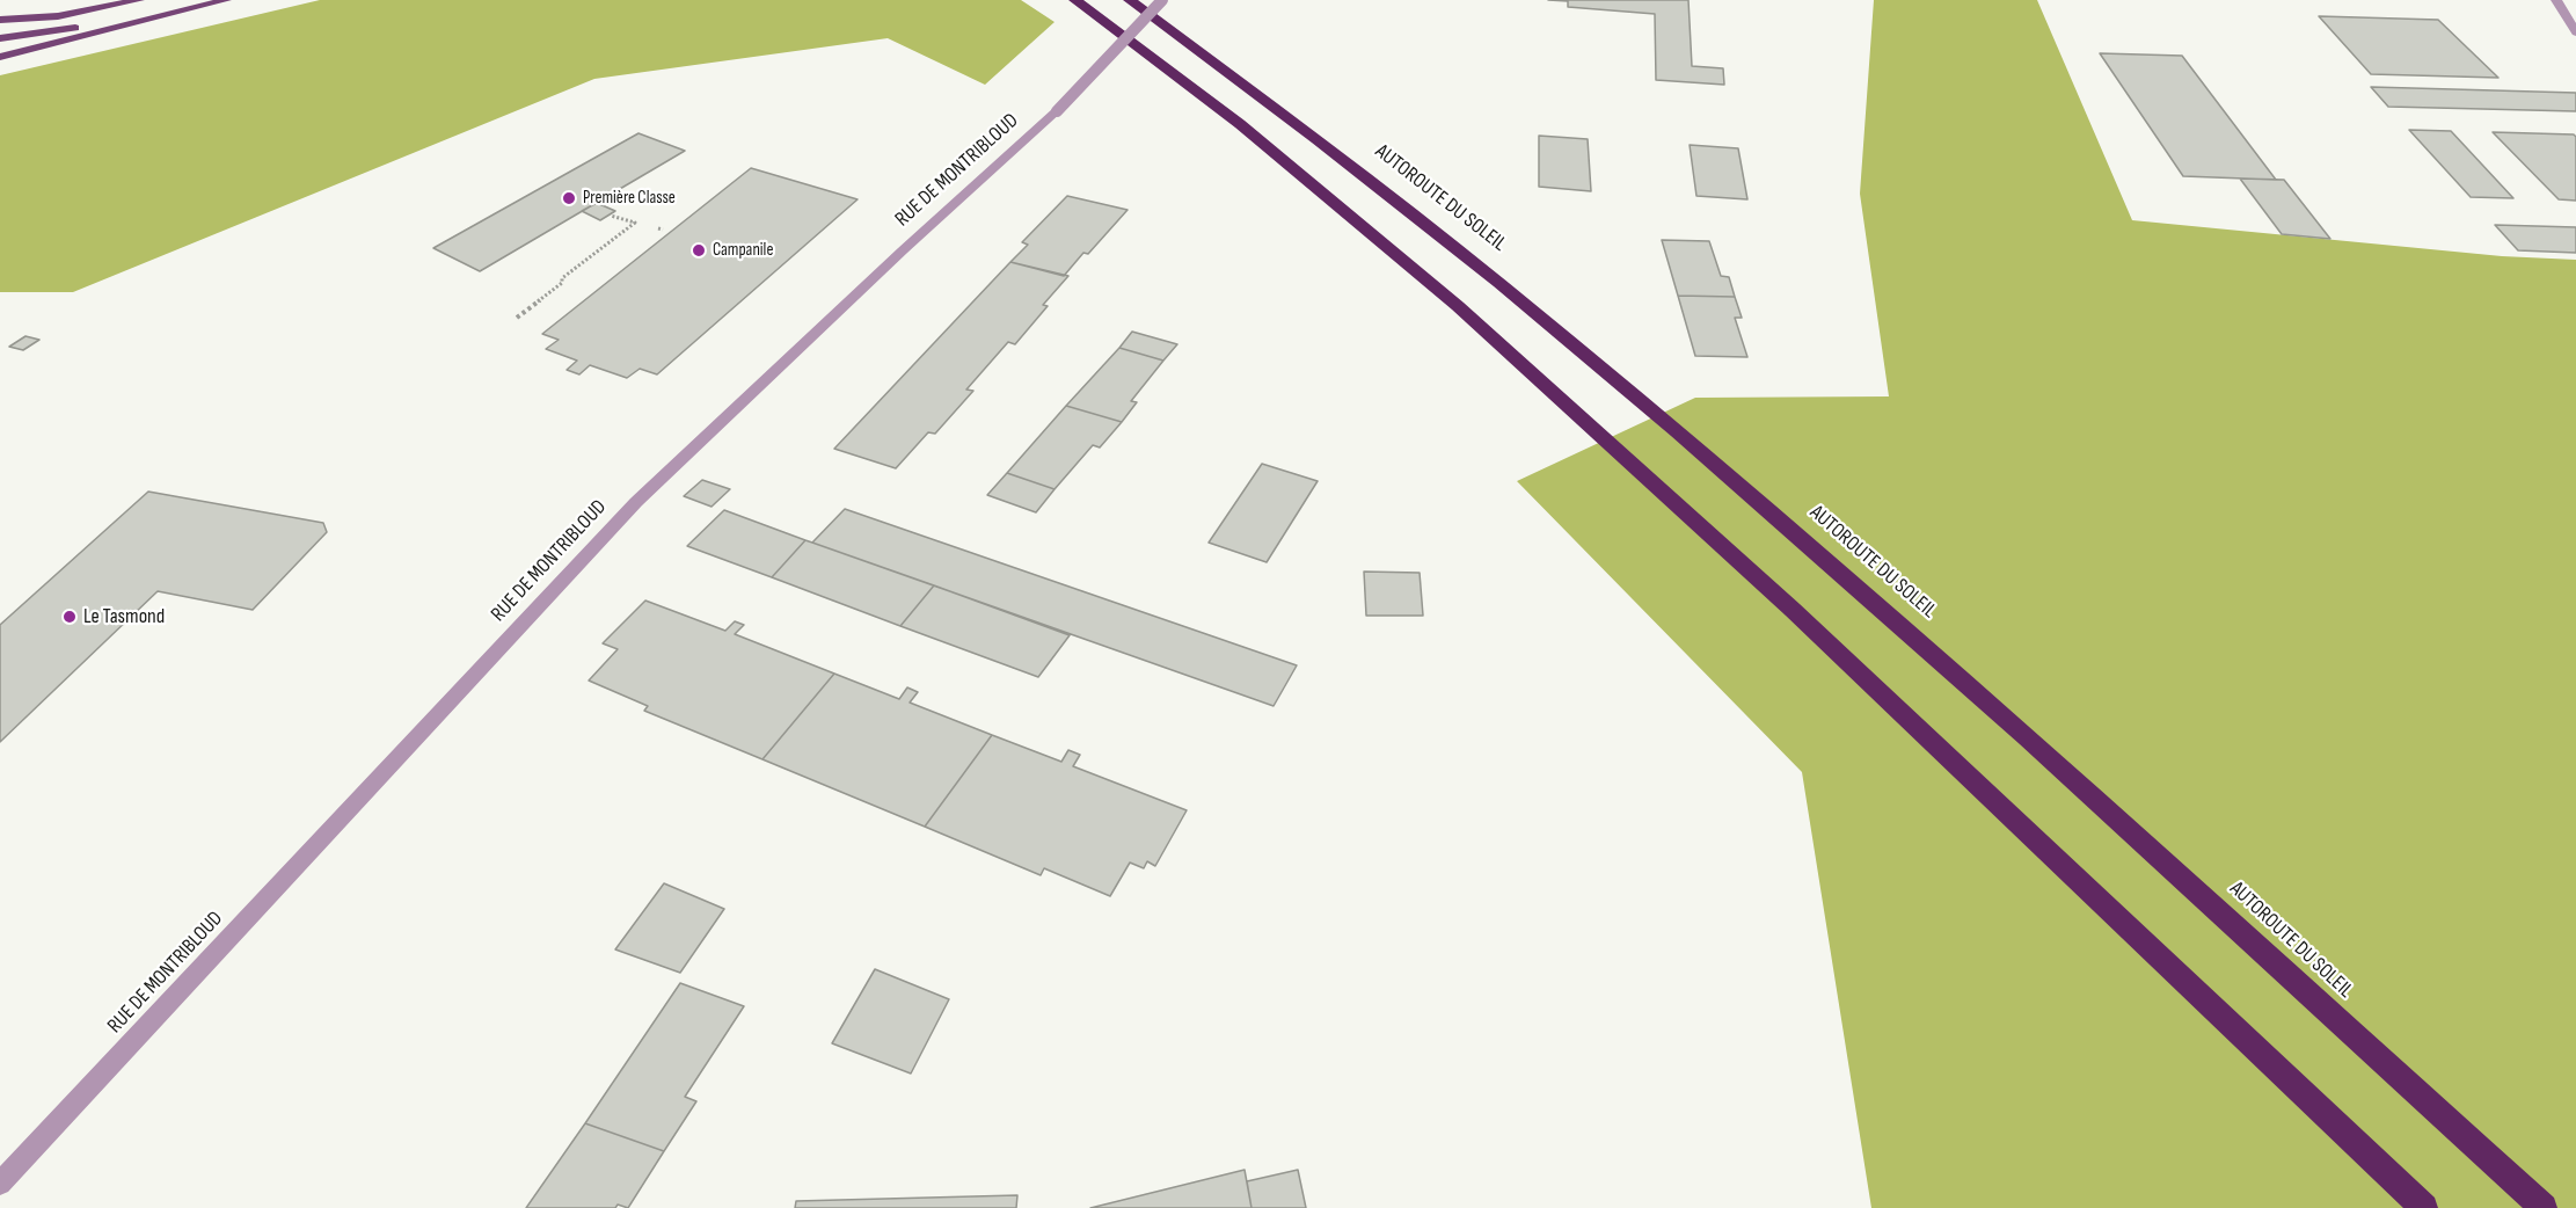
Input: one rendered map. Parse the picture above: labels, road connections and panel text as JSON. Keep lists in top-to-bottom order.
{
  "streets": {
    "highway": ["AUTOROUTE DU SOLEIL"],
    "street": ["RUE DE MONTRIBLOUD"]
  },
  "places": ["Première Classe", "Campanile", "Le Tasmond"]
}
